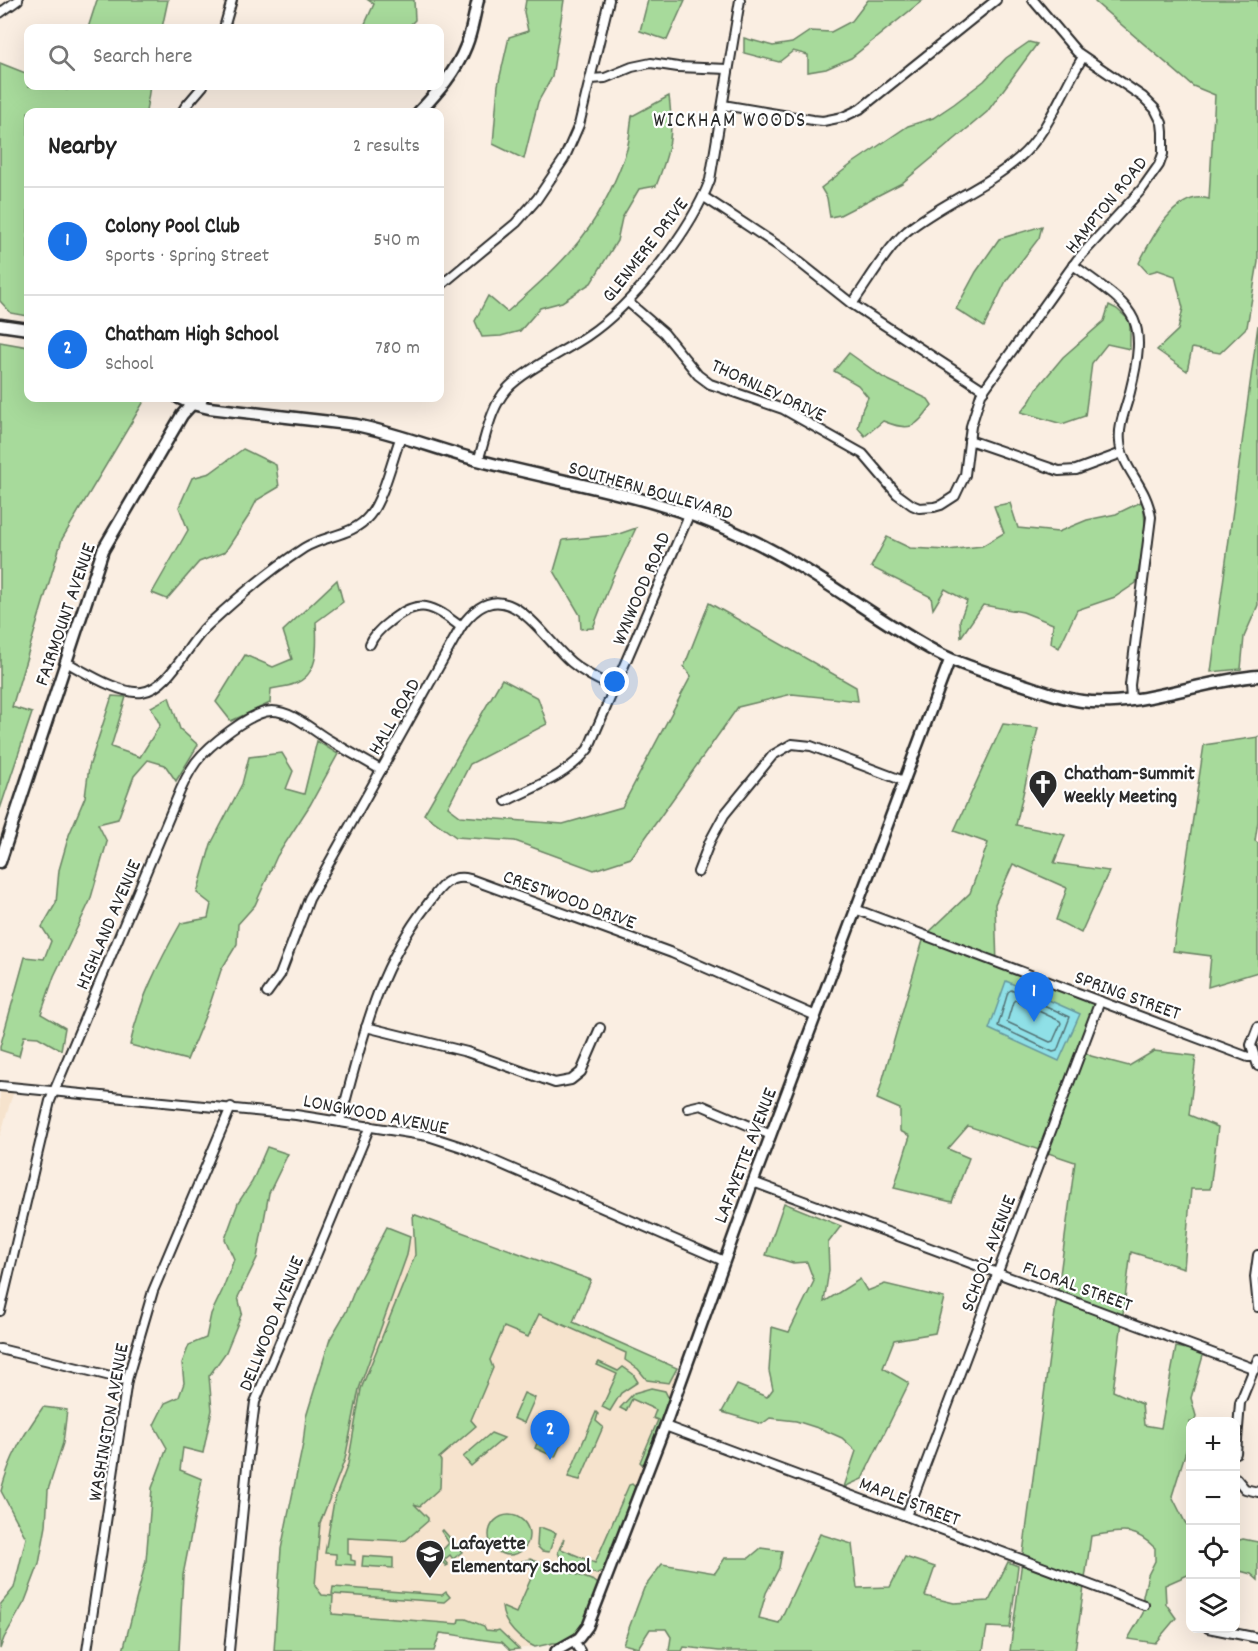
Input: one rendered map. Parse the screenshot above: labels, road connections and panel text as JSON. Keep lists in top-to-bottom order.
{
  "streets": {
    "main road": ["SOUTHERN BOULEVARD", "FAIRMOUNT AVENUE"],
    "street": [
      "HAMPTON ROAD",
      "GLENMERE DRIVE",
      "THORNLEY DRIVE",
      "WYNWOOD ROAD",
      "HALL ROAD",
      "CRESTWOOD DRIVE",
      "HIGHLAND AVENUE",
      "SPRING STREET",
      "LONGWOOD AVENUE",
      "LAFAYETTE AVENUE",
      "SCHOOL AVENUE",
      "FLORAL STREET",
      "DELLWOOD AVENUE",
      "WASHINGTON AVENUE",
      "MAPLE STREET"
    ]
  },
  "crossings": [
    ["HAMPTON ROAD", "THORNLEY DRIVE"],
    ["GLENMERE DRIVE", "THORNLEY DRIVE"],
    ["GLENMERE DRIVE", "SOUTHERN BOULEVARD"],
    ["SOUTHERN BOULEVARD", "WYNWOOD ROAD"],
    ["SOUTHERN BOULEVARD", "LAFAYETTE AVENUE"],
    ["WYNWOOD ROAD", "HALL ROAD"],
    ["HALL ROAD", "HIGHLAND AVENUE"],
    ["CRESTWOOD DRIVE", "LONGWOOD AVENUE"],
    ["CRESTWOOD DRIVE", "LAFAYETTE AVENUE"],
    ["HIGHLAND AVENUE", "LONGWOOD AVENUE"],
    ["SPRING STREET", "LAFAYETTE AVENUE"],
    ["SPRING STREET", "SCHOOL AVENUE"],
    ["LONGWOOD AVENUE", "LAFAYETTE AVENUE"],
    ["LONGWOOD AVENUE", "DELLWOOD AVENUE"],
    ["LONGWOOD AVENUE", "WASHINGTON AVENUE"],
    ["LAFAYETTE AVENUE", "FLORAL STREET"],
    ["LAFAYETTE AVENUE", "MAPLE STREET"],
    ["SCHOOL AVENUE", "FLORAL STREET"],
    ["SCHOOL AVENUE", "MAPLE STREET"]
  ],
  "districts": ["WICKHAM WOODS"],
  "places": {
    "church": ["Chatham-Summit Weekly Meeting"],
    "school or university": ["Lafayette Elementary School"]
  },
  "page": {
    "search": "Search here",
    "heading": ["Nearby", "2 results"],
    "list": [
      {
        "mark": "1",
        "name": "Colony Pool Club",
        "note": "Sports · Spring Street",
        "value": "540 m"
      },
      {
        "mark": "2",
        "name": "Chatham High School",
        "note": "School",
        "value": "780 m"
      }
    ],
    "pins": ["1", "2"],
    "map_buttons": ["+", "−"]
  }
}
